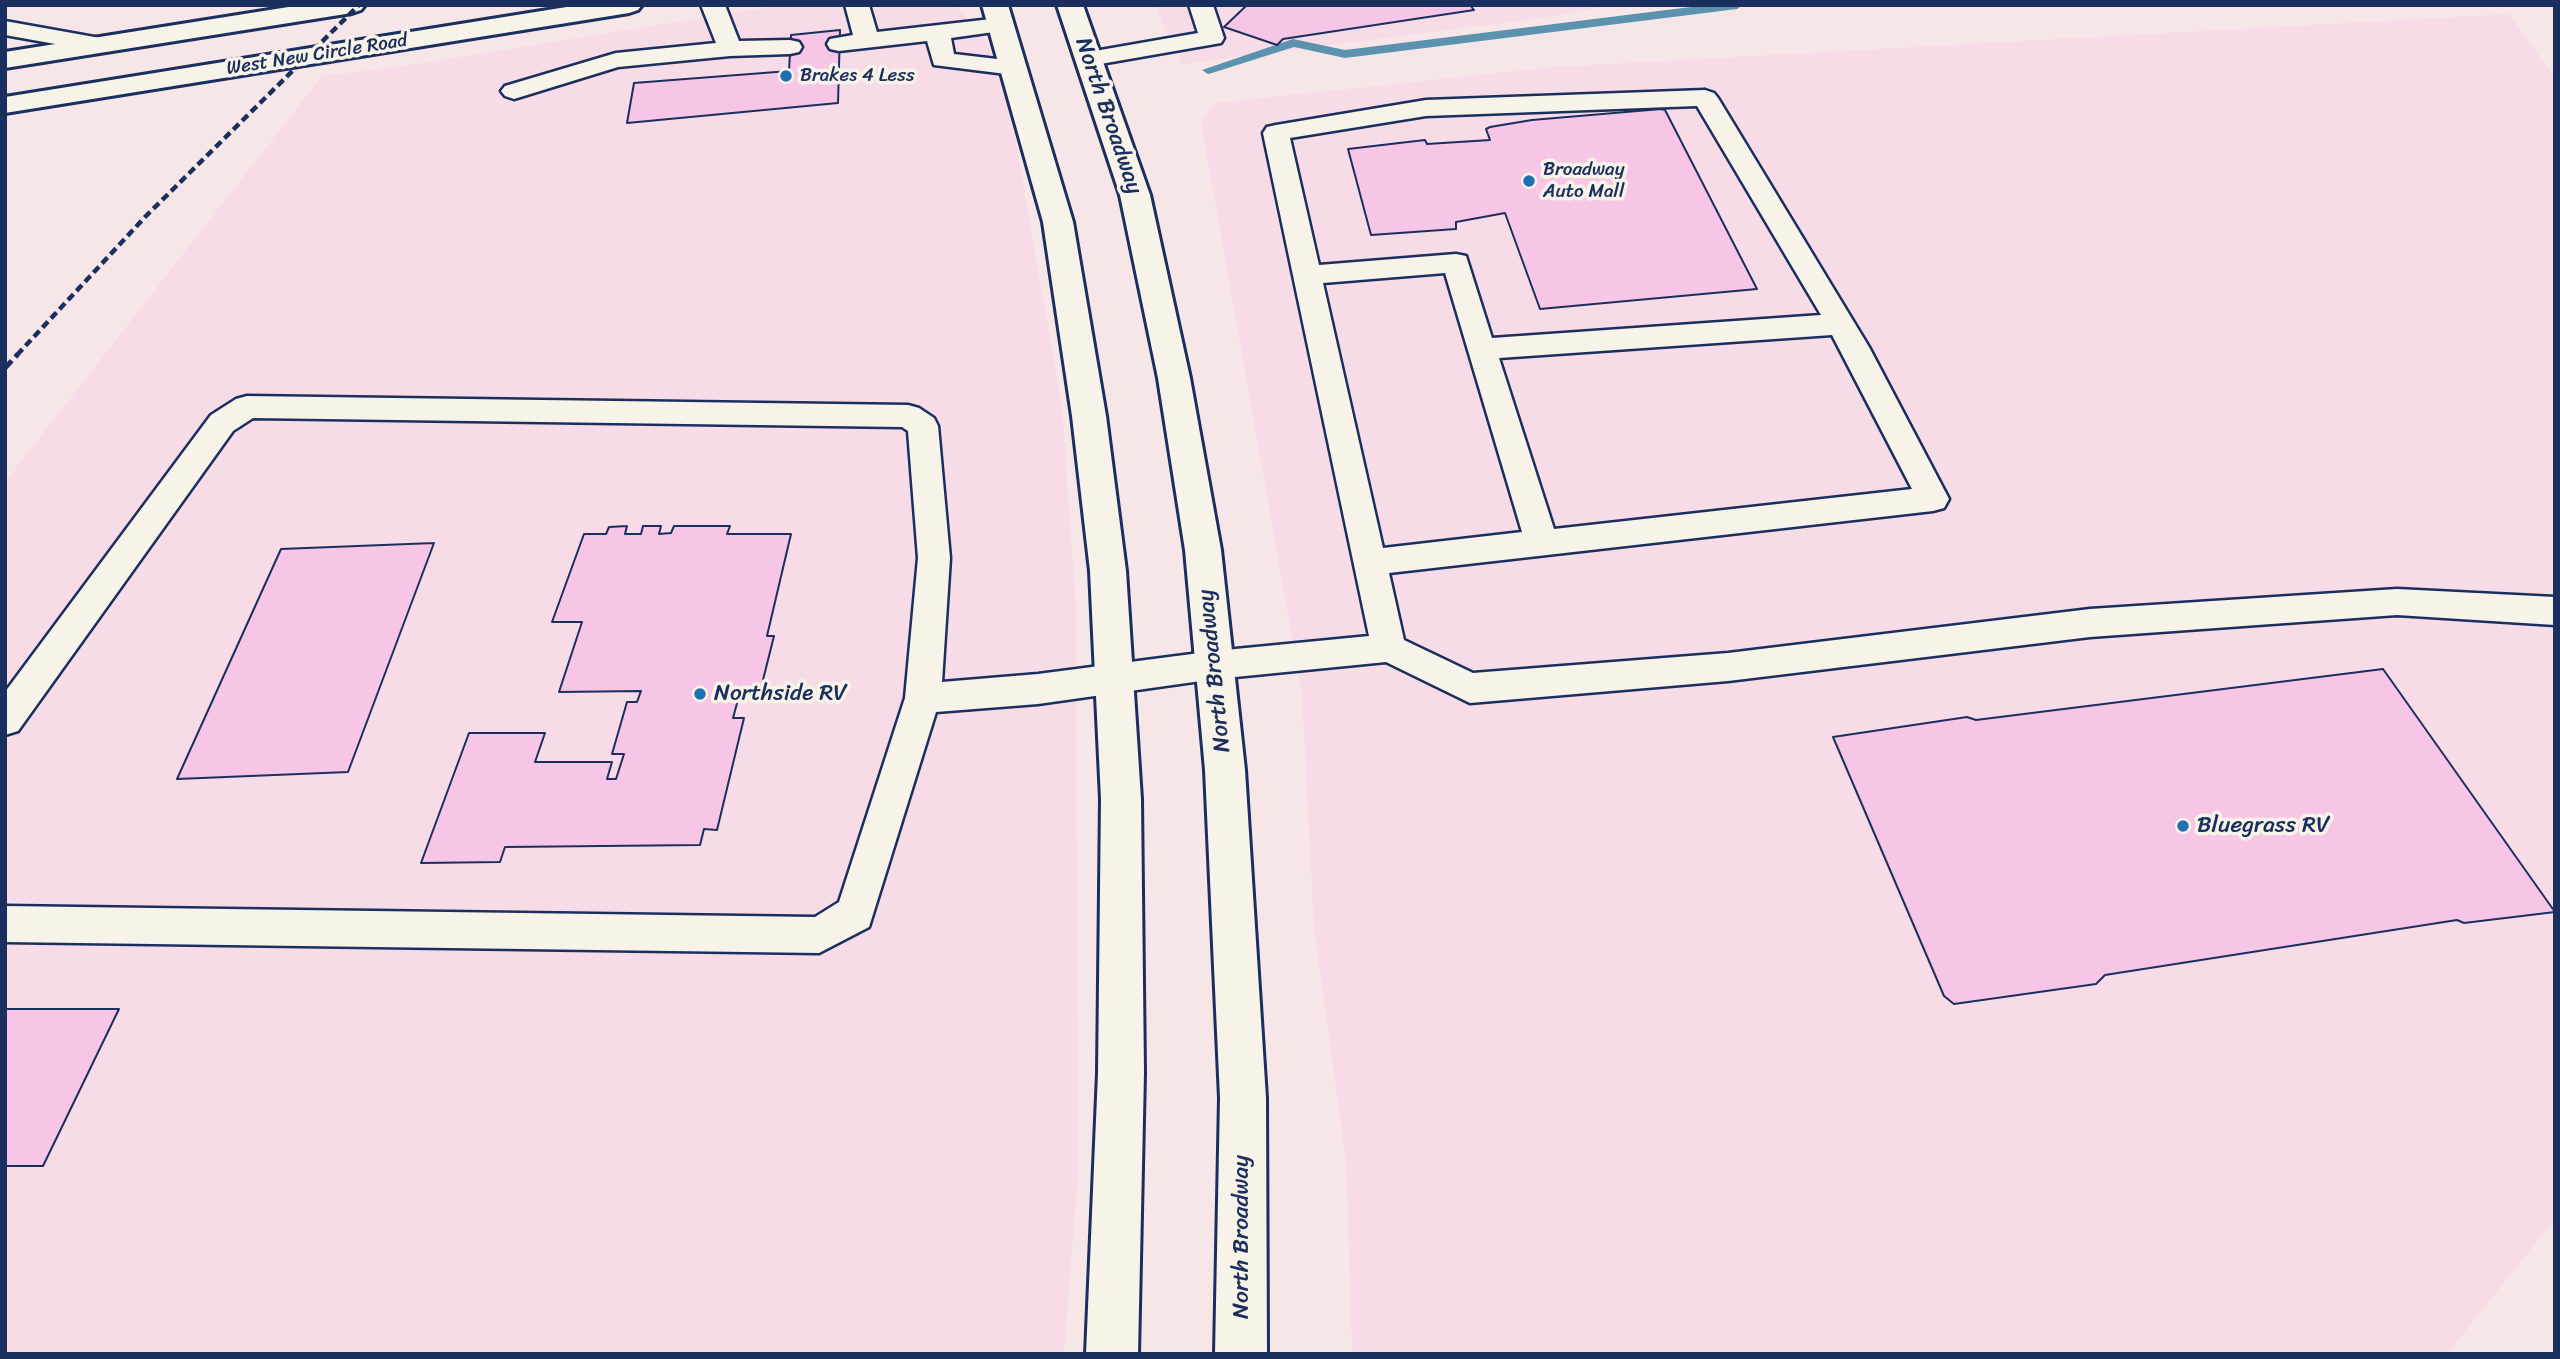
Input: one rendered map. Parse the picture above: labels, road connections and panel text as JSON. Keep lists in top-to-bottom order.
{
  "streets": {
    "highway": ["West New Circle Road", "North Broadway"]
  },
  "places": [
    "Brakes 4 Less",
    "Broadway Auto Mall",
    "Northside RV",
    "Bluegrass RV"
  ]
}
